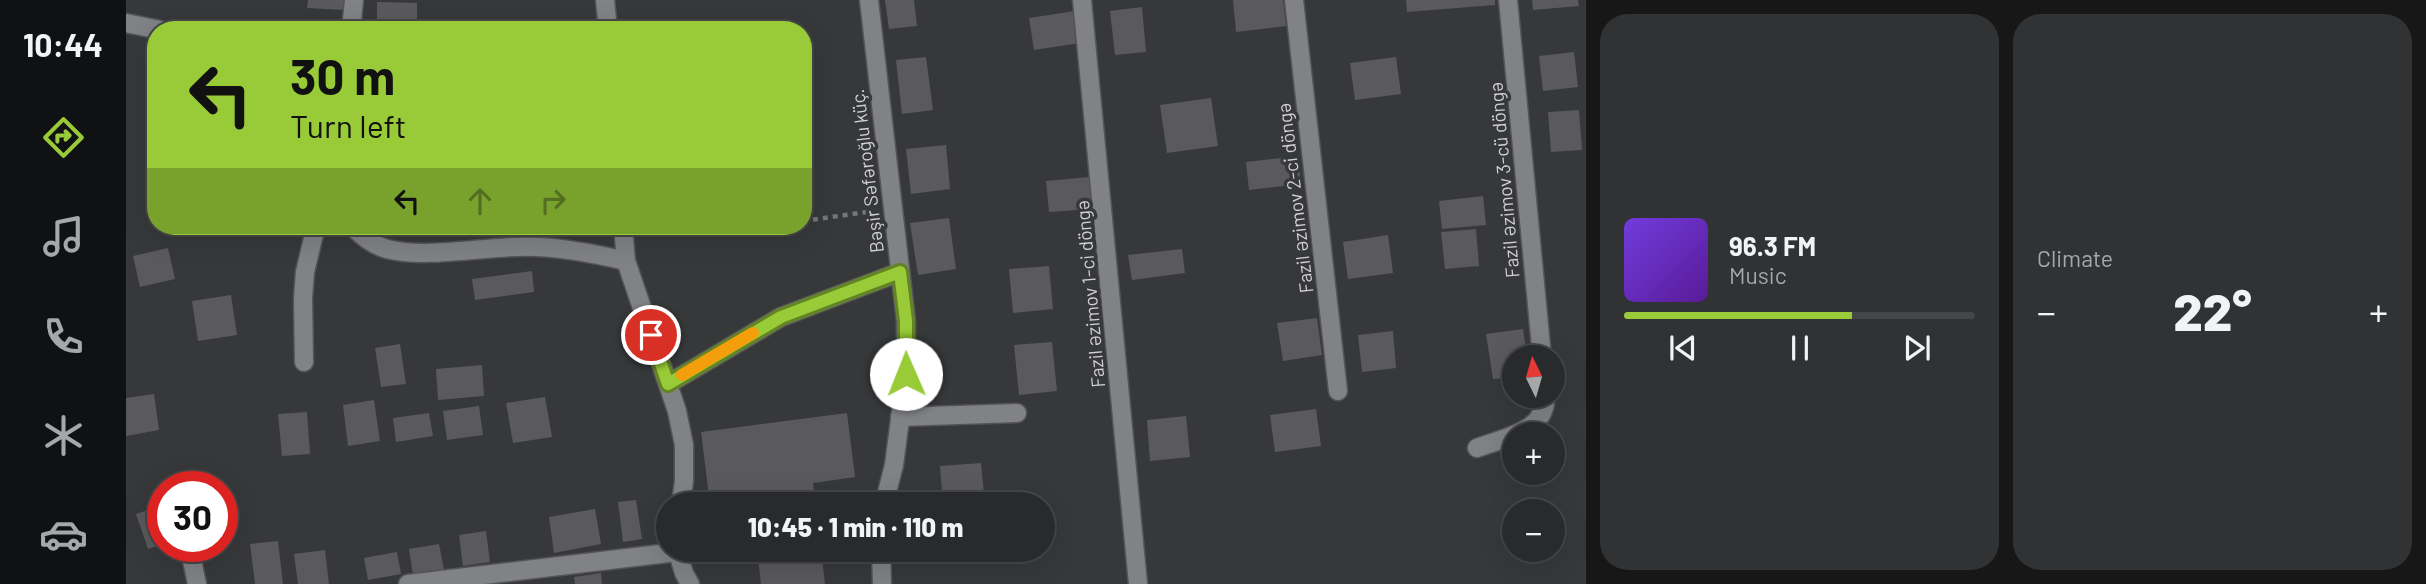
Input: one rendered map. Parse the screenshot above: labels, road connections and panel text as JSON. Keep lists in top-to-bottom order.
{
  "streets": {
    "street": [
      "Bəşir Səfəroğlu küç.",
      "Fazil Əzimov 3-cü döngə",
      "Fazil Əzimov 2-ci döngə",
      "Fazil Əzimov 1-ci döngə"
    ]
  },
  "north": "top",
  "page": {
    "tabs": "10:44",
    "tile": "Climate",
    "turn": ["30 m", "Turn left"],
    "song": ["96.3 FM", "Music"],
    "heat": ["−", "22°", "+"],
    "map_buttons": ["+", "−"],
    "limit": "30",
    "trip": "10:45 · 1 min · 110 m"
  }
}
